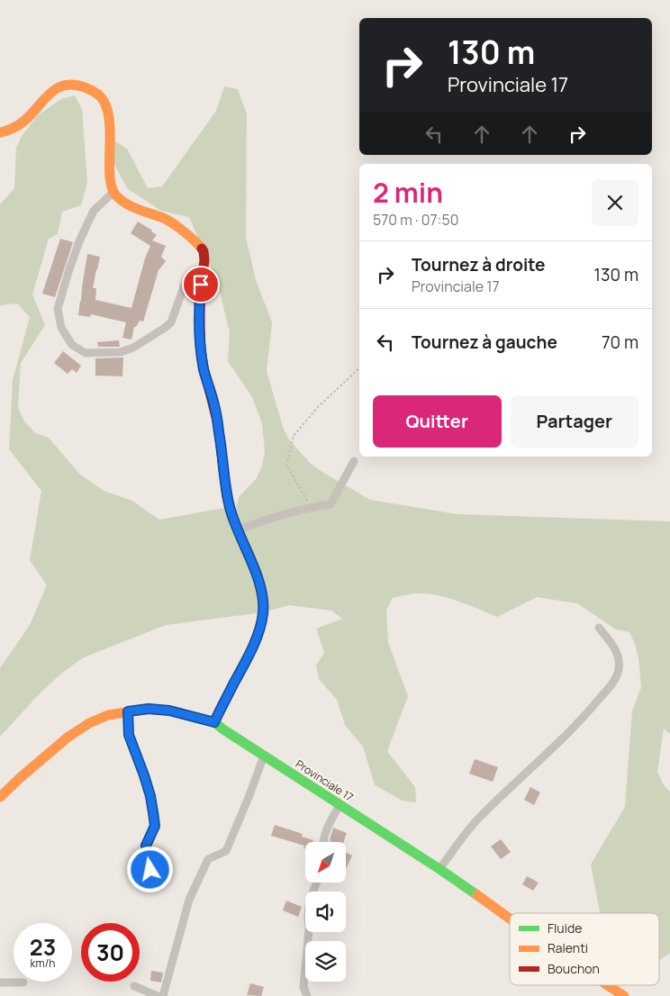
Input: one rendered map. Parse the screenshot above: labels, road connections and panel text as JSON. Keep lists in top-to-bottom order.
{
  "streets": {
    "street": ["Provinciale 17"]
  },
  "legend": ["Fluide", "Ralenti", "Bouchon"],
  "north": "bottom left",
  "page": {
    "turn": ["130 m", "Provinciale 17"],
    "heading": ["2 min", "570 m · 07:50"],
    "list": [
      {
        "name": "Tournez à droite",
        "note": "Provinciale 17",
        "value": "130 m"
      },
      {
        "name": "Tournez à gauche",
        "value": "70 m"
      }
    ],
    "buttons": ["Quitter", "Partager"],
    "speed": "23 km/h",
    "limit": "30"
  }
}
